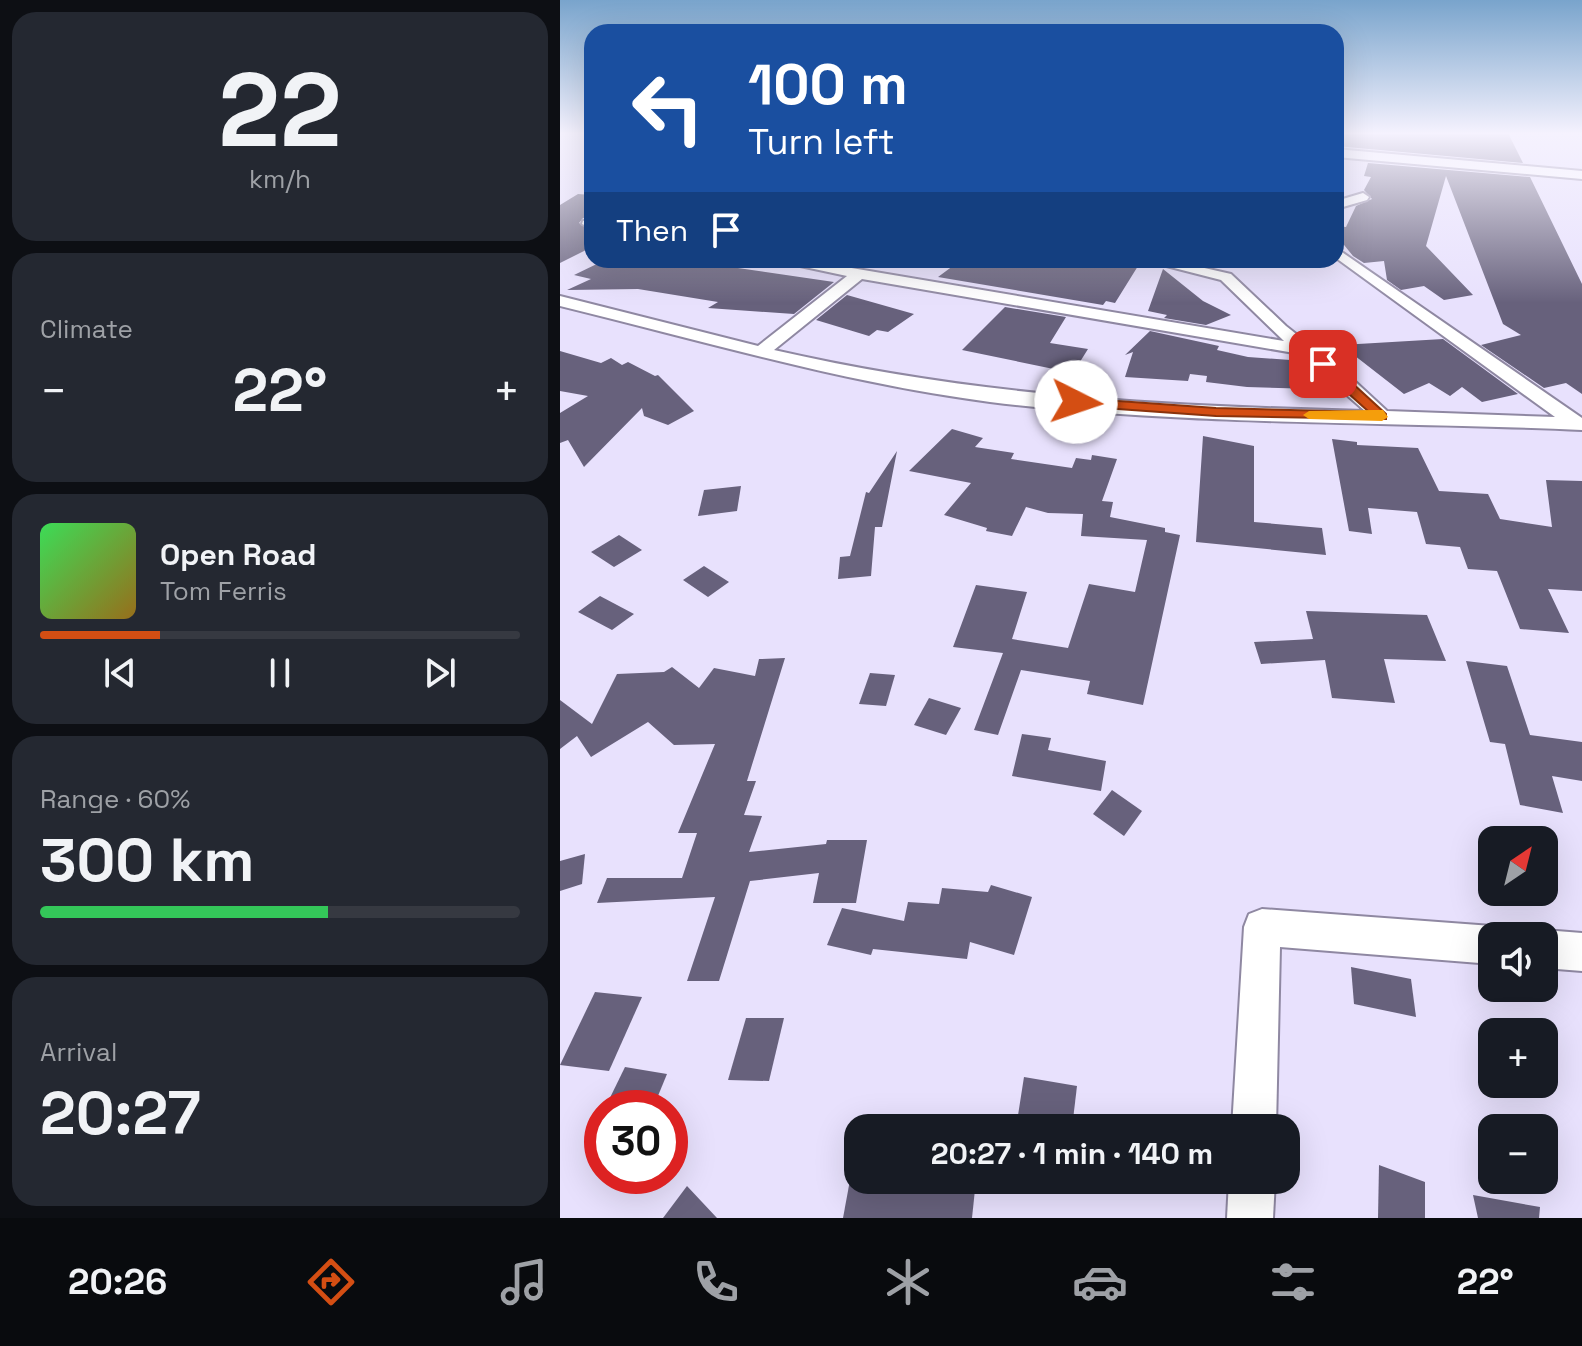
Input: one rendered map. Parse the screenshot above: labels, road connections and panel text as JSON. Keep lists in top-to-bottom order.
{
  "north": "top right",
  "page": {
    "tile": [
      ["22", "km/h"],
      "Climate",
      ["Range · 60%", "300 km"],
      ["Arrival", "20:27"]
    ],
    "turn": ["100 m", "Turn left"],
    "then": "Then",
    "heat": ["−", "22°", "+"],
    "song": ["Open Road", "Tom Ferris"],
    "map_buttons": ["+", "−"],
    "limit": "30",
    "trip": "20:27 · 1 min · 140 m",
    "tabs": ["20:26", "22°"]
  }
}
